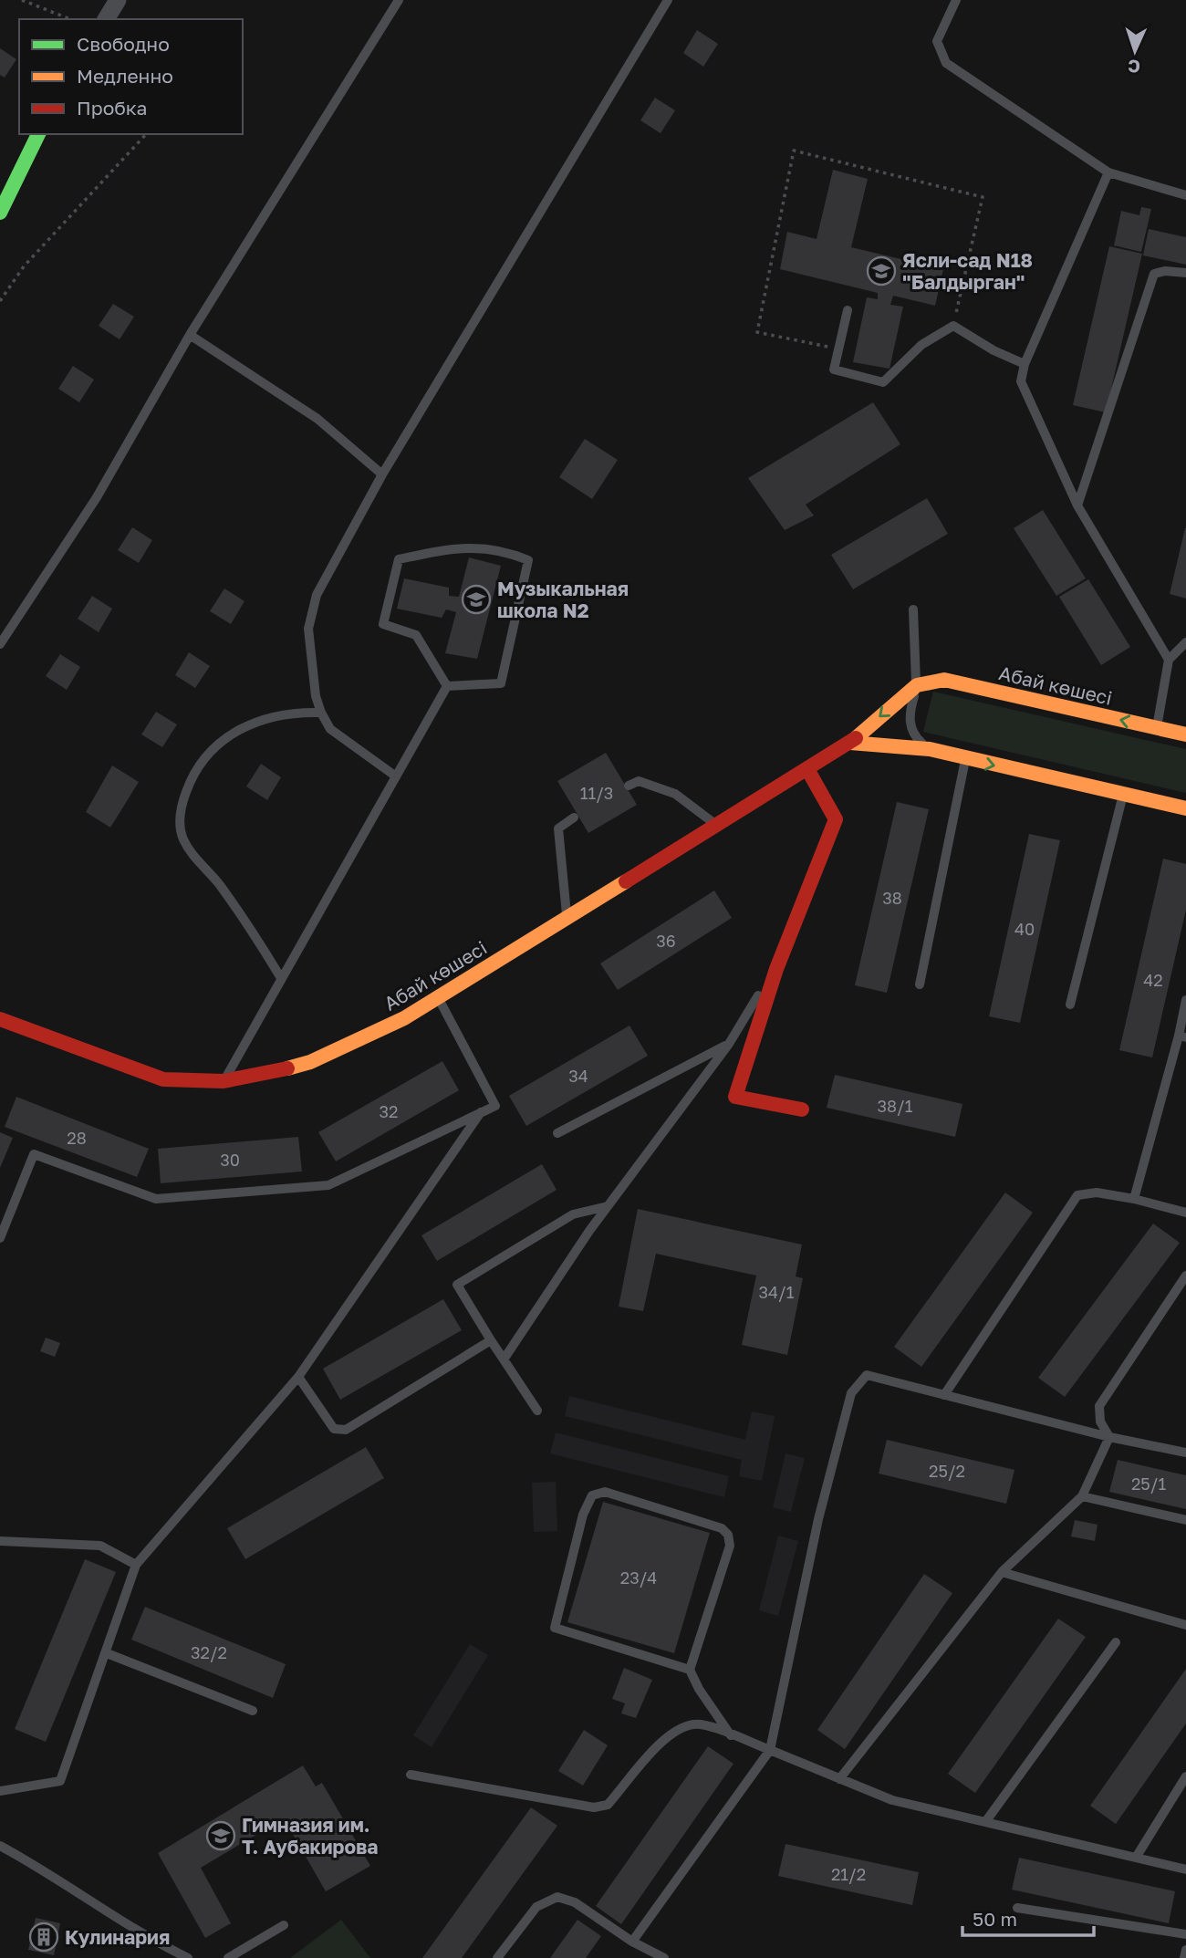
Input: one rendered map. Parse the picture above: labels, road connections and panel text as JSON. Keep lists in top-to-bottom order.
{
  "streets": {
    "street": ["Абай көшесі"]
  },
  "places": {
    "school or university": ["Ясли-сад N18 \"Балдырган\"", "Музыкальная школа N2", "Гимназия им. Т. Аубакирова"],
    "building": ["Кулинария"]
  },
  "house_numbers": [
    "11/3",
    "38",
    "40",
    "36",
    "42",
    "34",
    "38/1",
    "32",
    "28",
    "30",
    "34/1",
    "25/2",
    "25/1",
    "23/4",
    "32/2",
    "21/2"
  ],
  "legend": ["Свободно", "Медленно", "Пробка"],
  "scale_bar": "50 m",
  "north": "bottom"
}
